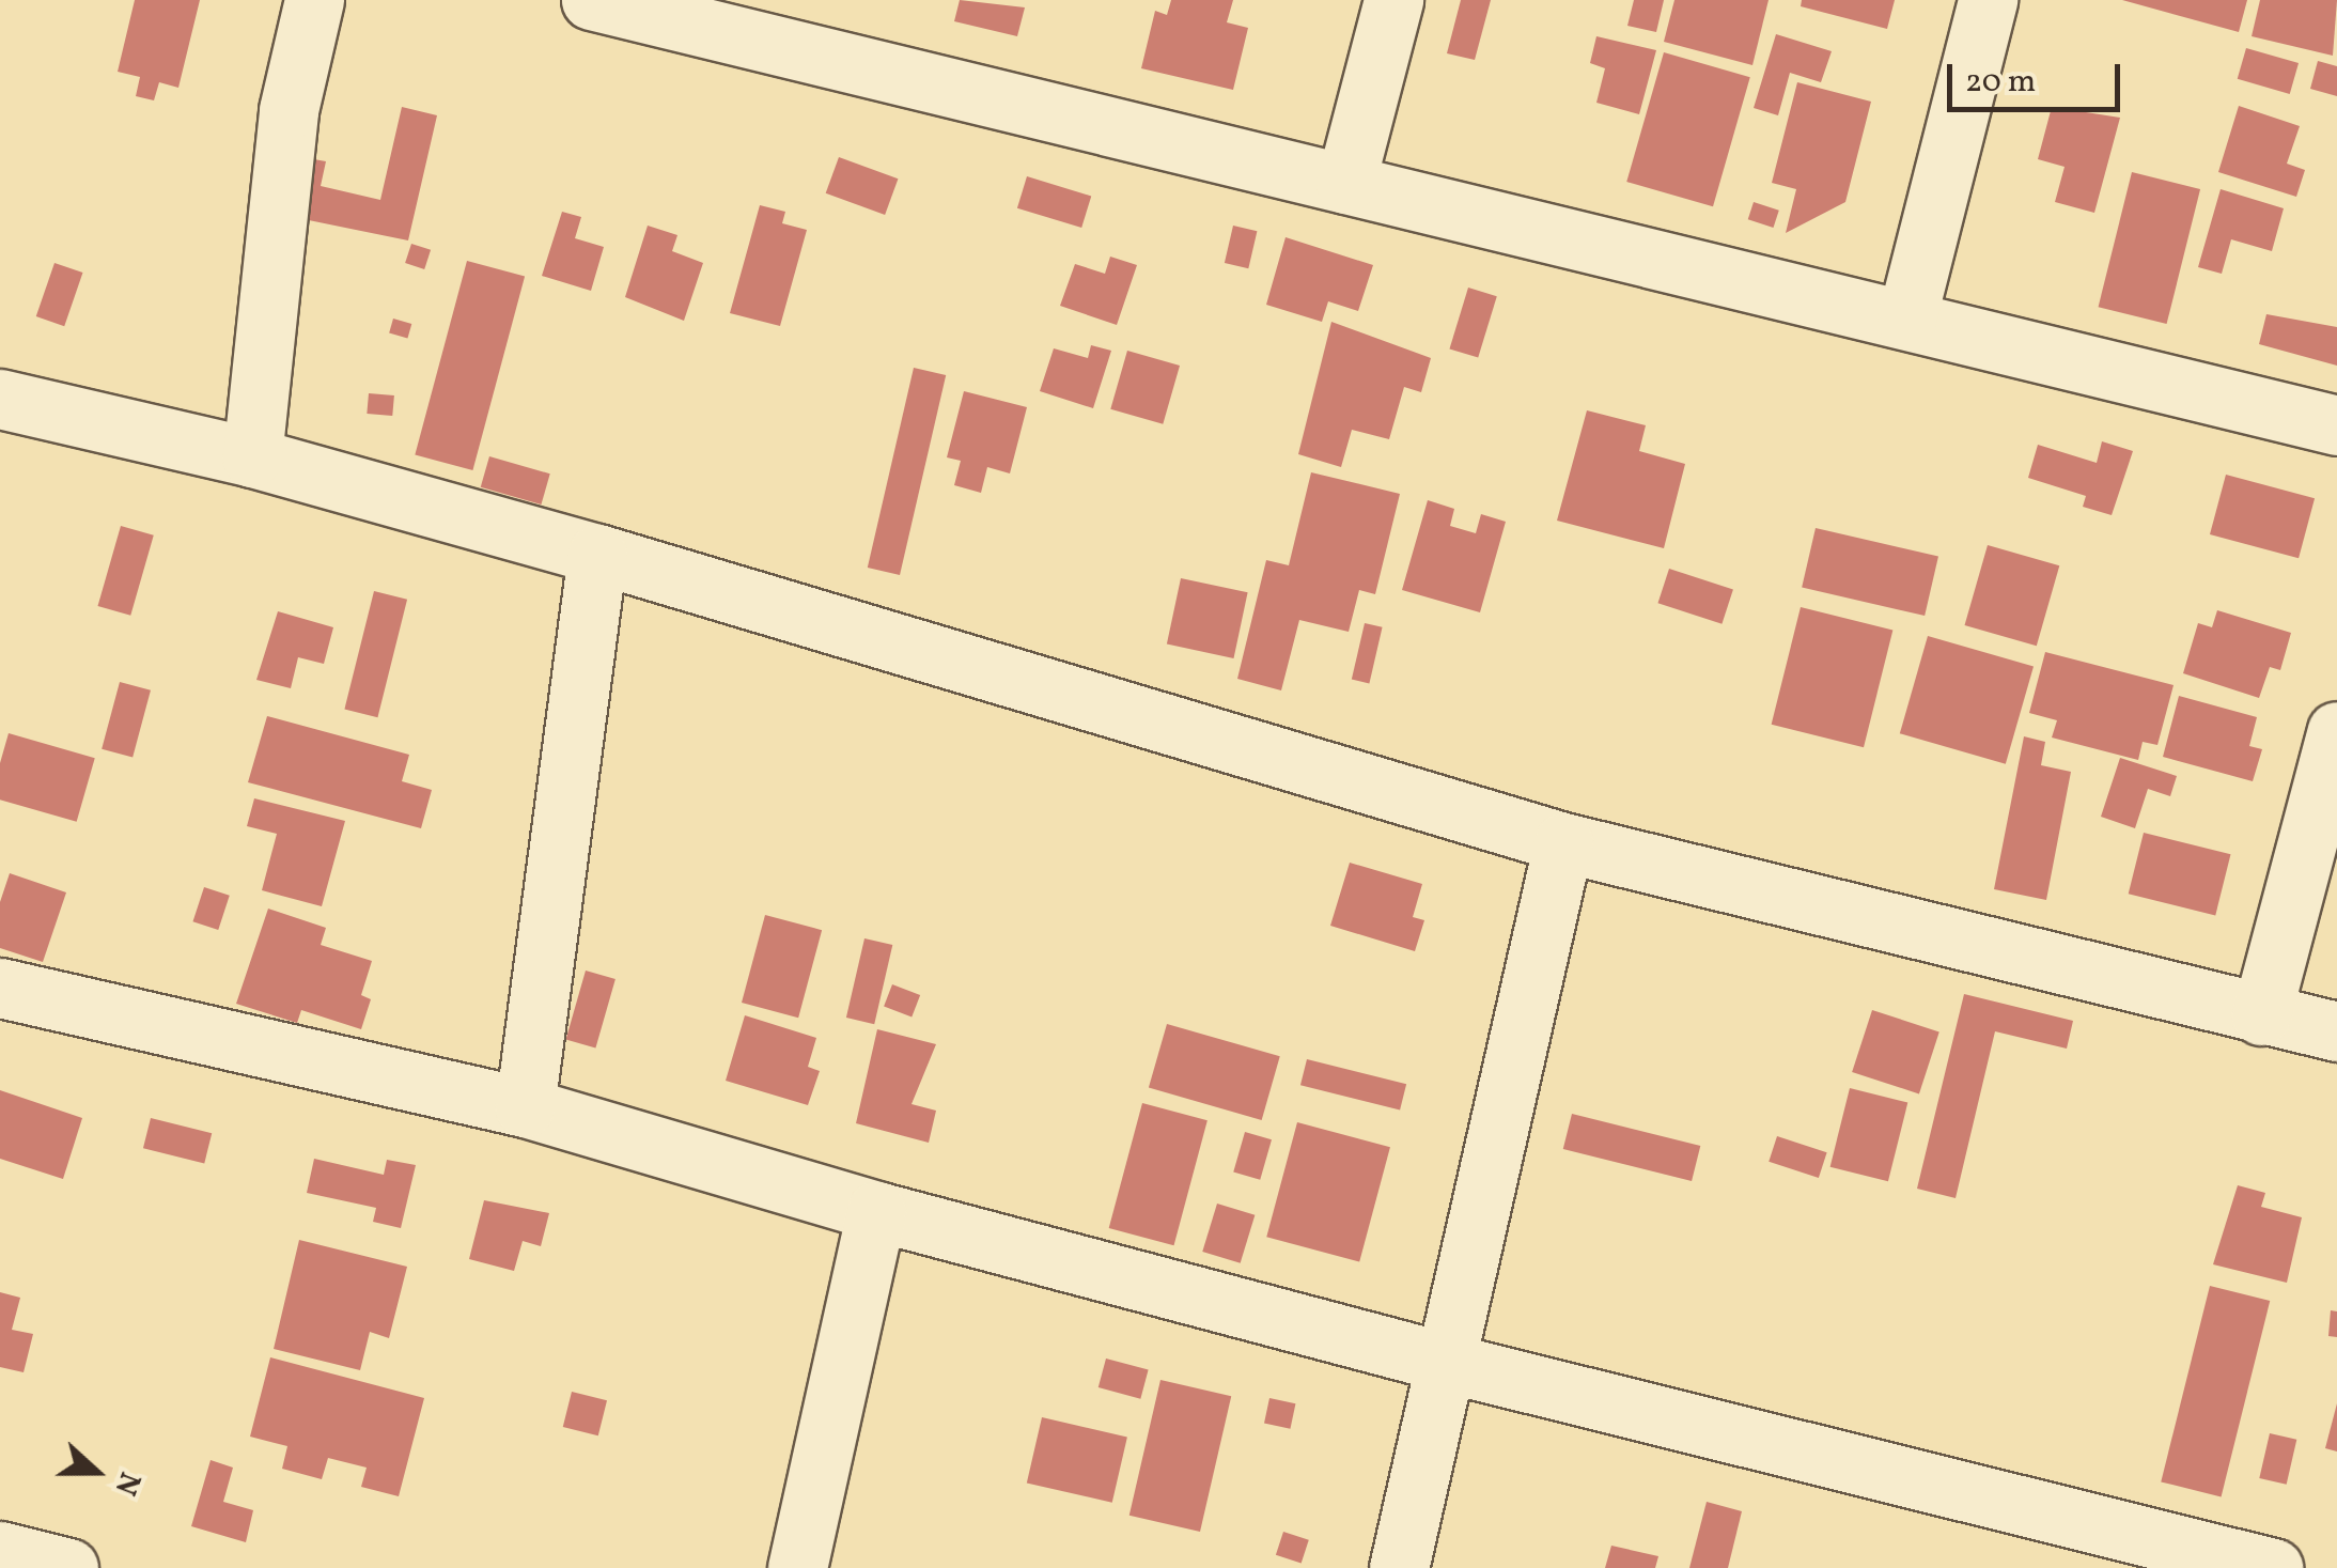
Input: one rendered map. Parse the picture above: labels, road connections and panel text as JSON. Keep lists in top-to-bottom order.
{
  "scale_bar": "20 m",
  "north": "right"
}
